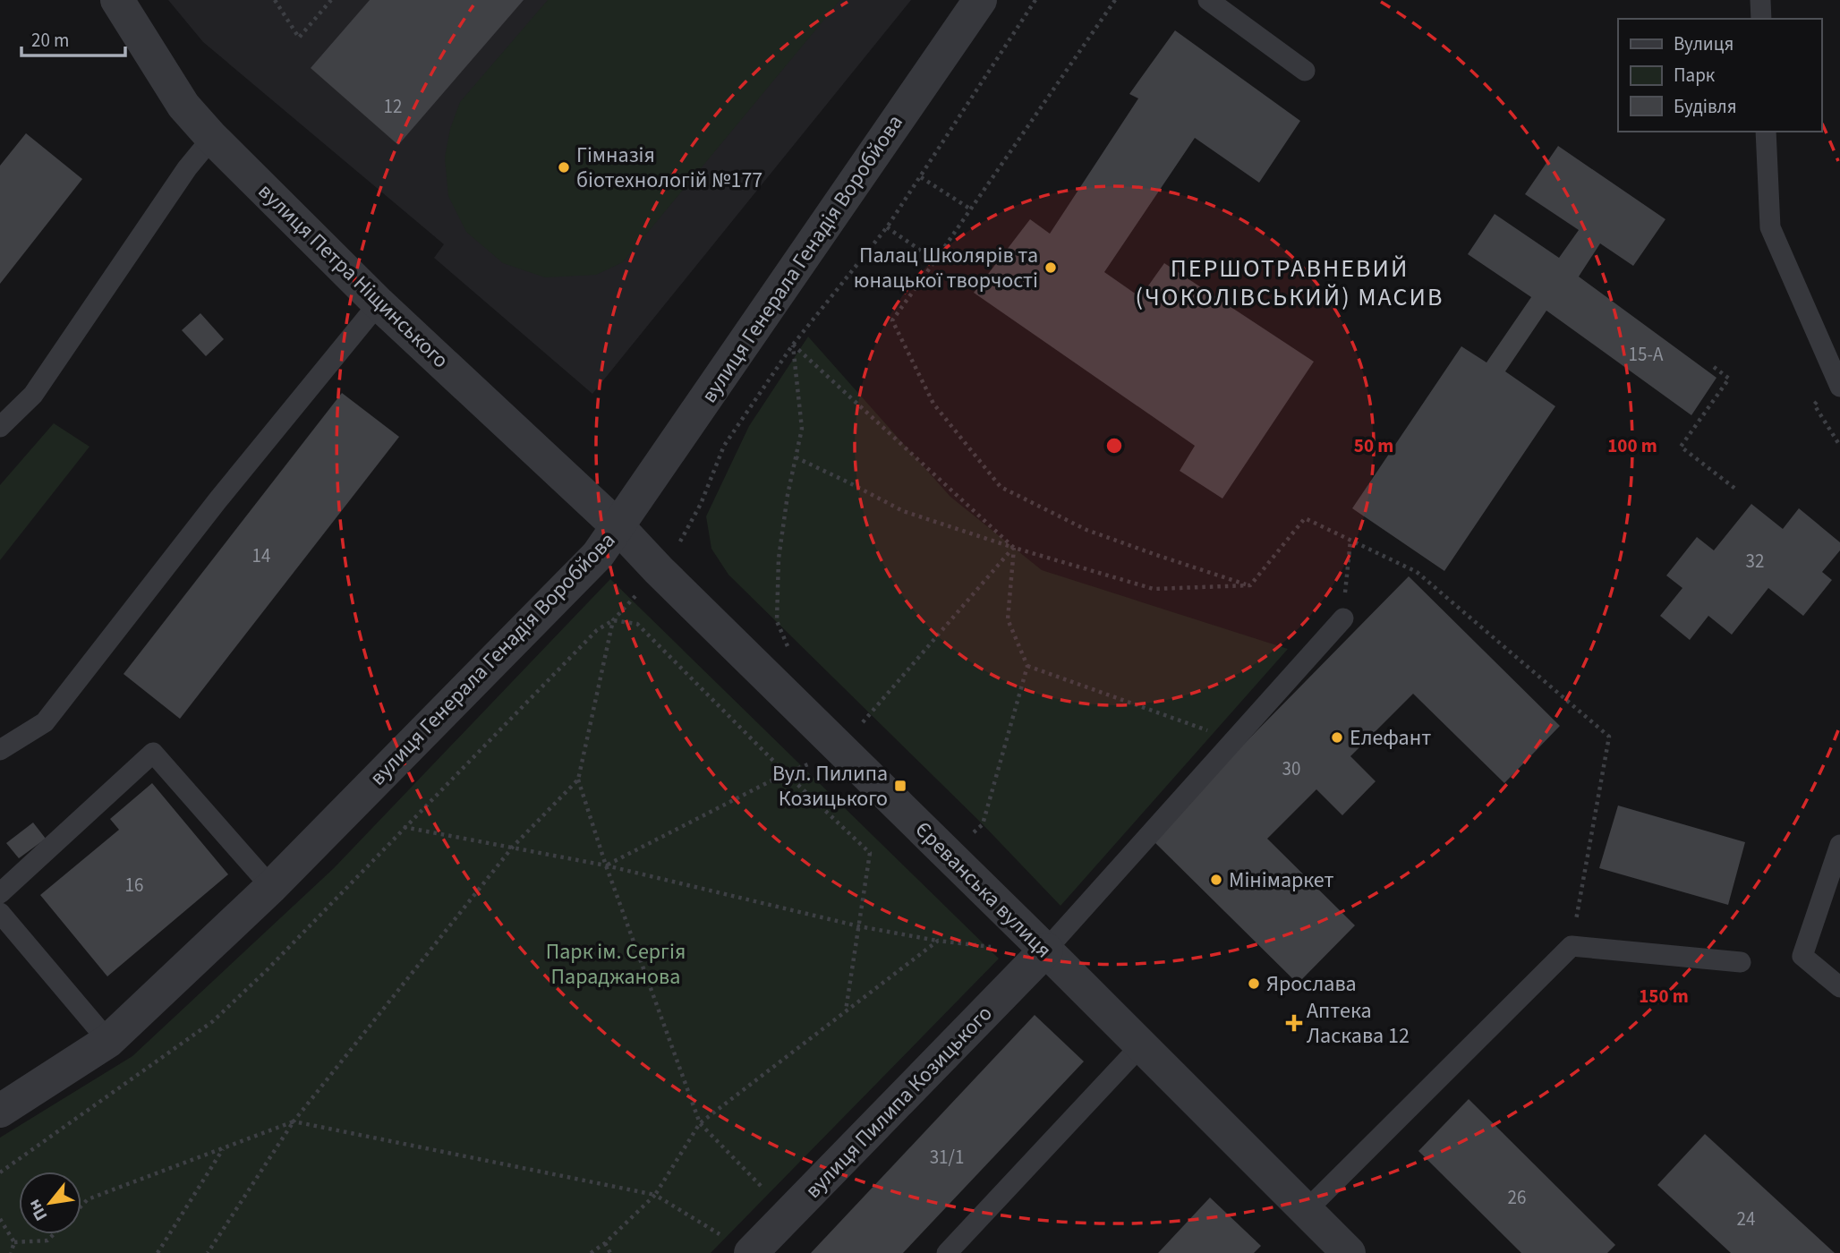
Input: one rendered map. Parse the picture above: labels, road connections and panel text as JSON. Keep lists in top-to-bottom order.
{
  "streets": {
    "street": [
      "вулиця Генерала Генадія Воробйова",
      "вулиця Петра Ніщинського",
      "Єреванська вулиця",
      "вулиця Пилипа Козицького"
    ]
  },
  "crossings": [
    ["вулиця Генерала Генадія Воробйова", "вулиця Петра Ніщинського"],
    ["вулиця Генерала Генадія Воробйова", "Єреванська вулиця"],
    ["вулиця Петра Ніщинського", "Єреванська вулиця"],
    ["Єреванська вулиця", "вулиця Пилипа Козицького"]
  ],
  "districts": ["ПЕРШОТРАВНЕВИЙ (ЧОКОЛІВСЬКИЙ) МАСИВ"],
  "parks": ["Парк ім. Сергія Параджанова"],
  "places": {
    "other": [
      "Гімназія біотехнологій №177",
      "Палац Школярів та юнацької творчості",
      "Елефант",
      "Мінімаркет",
      "Ярослава"
    ],
    "transit": ["Вул. Пилипа Козицького"],
    "health": ["Аптека Ласкава 12"]
  },
  "house_numbers": [
    "12",
    "15-А",
    "14",
    "32",
    "30",
    "16",
    "31/1",
    "26",
    "24"
  ],
  "legend": ["Вулиця", "Парк", "Будівля"],
  "scale_bar": "20 m",
  "north": "bottom left",
  "rings": ["50 m", "100 m", "150 m"]
}
